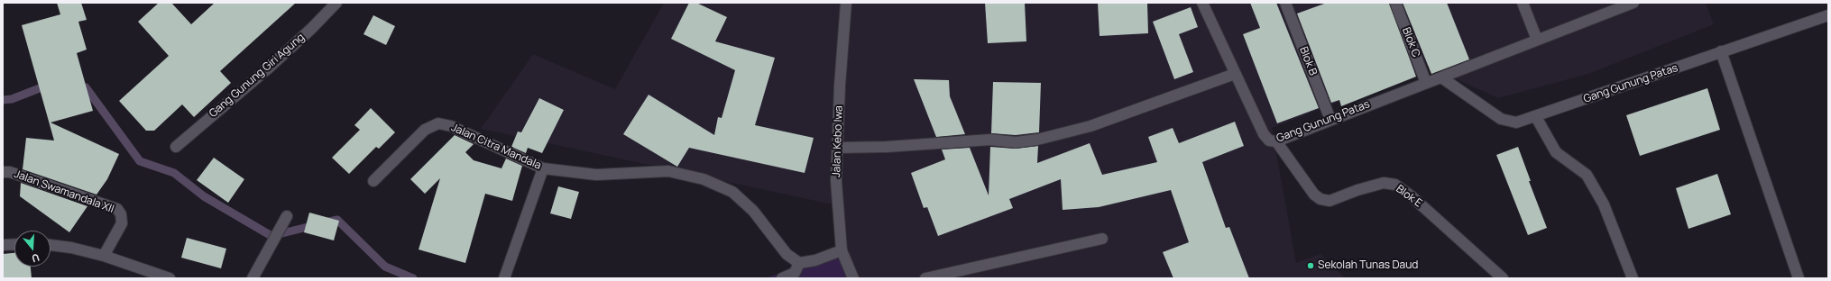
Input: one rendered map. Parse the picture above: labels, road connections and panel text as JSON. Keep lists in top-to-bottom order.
{
  "streets": {
    "street": [
      "Blok C",
      "Blok B",
      "Gang Gunung Giri Agung",
      "Gang Gunung Patas",
      "Jalan Kebo Iwa",
      "Jalan Citra Mandala",
      "Jalan Swamandala XII",
      "Blok E"
    ]
  },
  "crossings": [
    ["Blok C", "Gang Gunung Patas"],
    ["Blok B", "Gang Gunung Patas"],
    ["Gang Gunung Patas", "Blok E"]
  ],
  "places": ["Sekolah Tunas Daud"],
  "north": "bottom"
}
